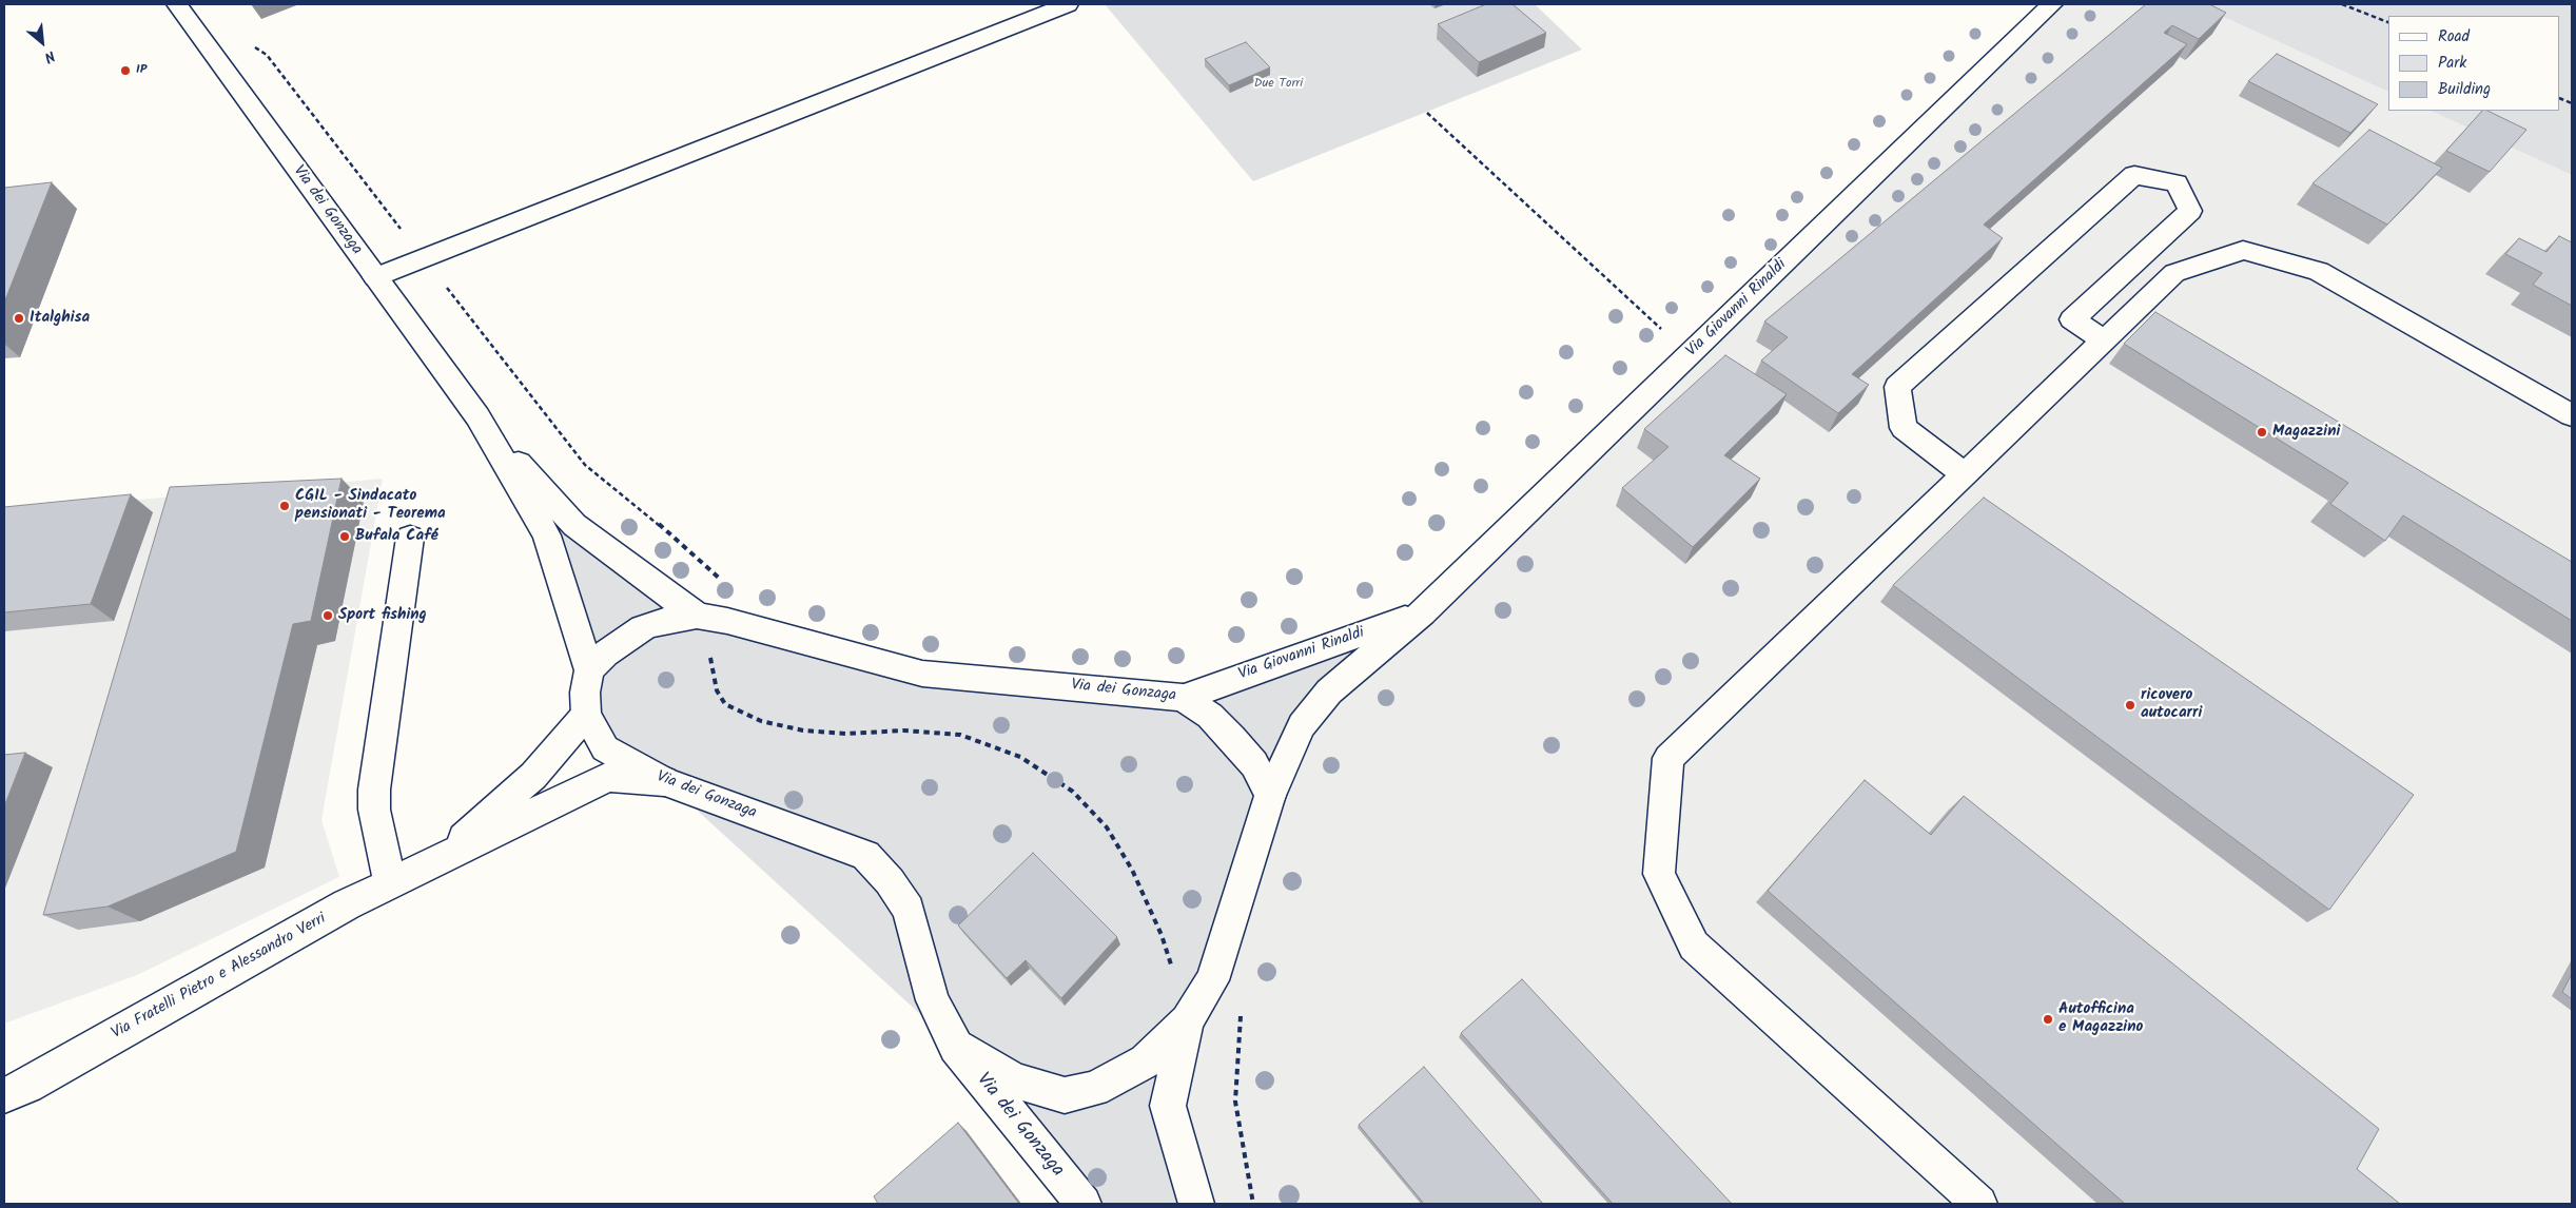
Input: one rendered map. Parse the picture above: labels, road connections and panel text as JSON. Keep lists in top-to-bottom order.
{
  "streets": {
    "main road": ["Via dei Gonzaga", "Via Giovanni Rinaldi", "Via Fratelli Pietro e Alessandro Verri"]
  },
  "crossings": [
    ["Via dei Gonzaga", "Via Giovanni Rinaldi"],
    ["Via dei Gonzaga", "Via Fratelli Pietro e Alessandro Verri"]
  ],
  "parks": ["Due Torri"],
  "places": [
    "IP",
    "Italghisa",
    "Magazzini",
    "CGIL - Sindacato pensionati - Teorema",
    "Bufala Café",
    "Sport fishing",
    "ricovero autocarri",
    "Autofficina e Magazzino"
  ],
  "legend": ["Road", "Park", "Building"],
  "north": "bottom right"
}
